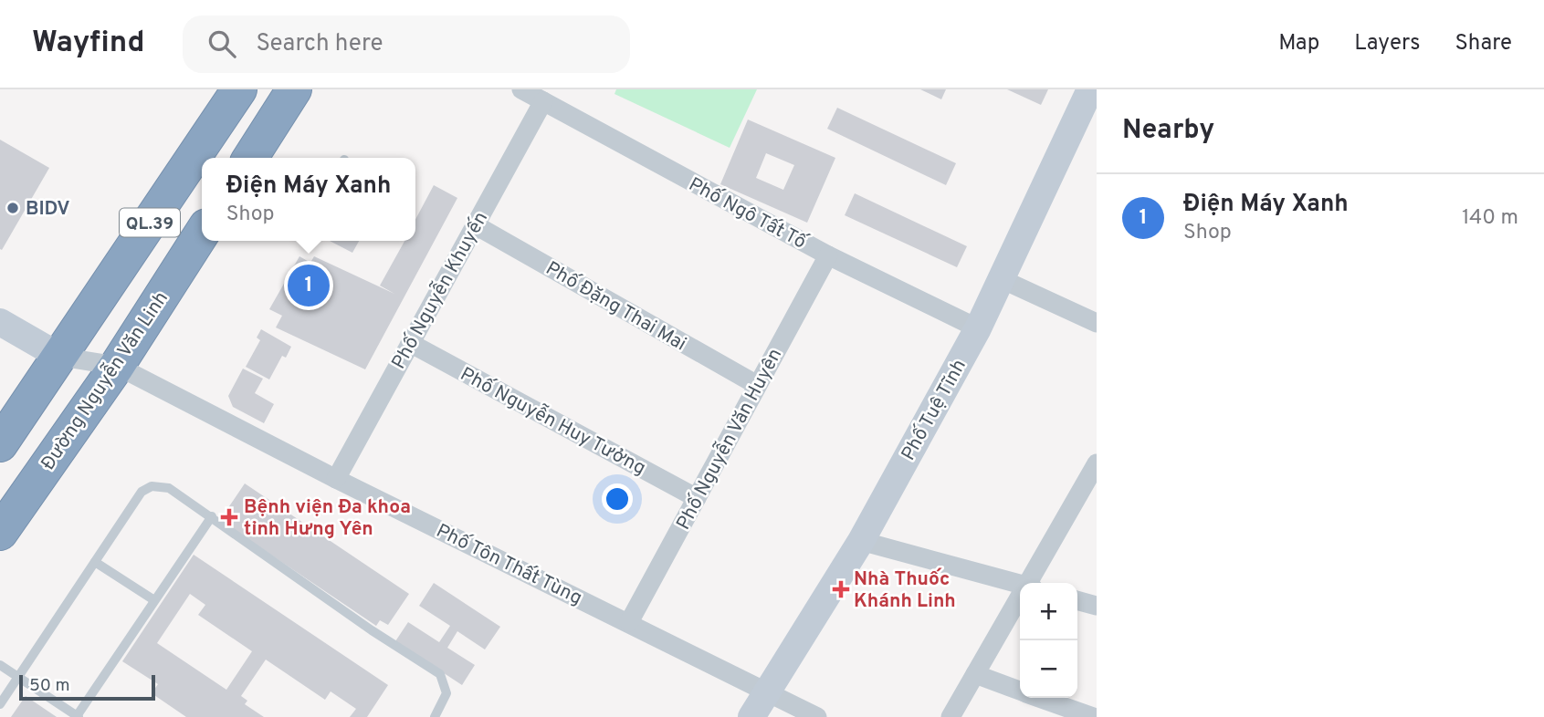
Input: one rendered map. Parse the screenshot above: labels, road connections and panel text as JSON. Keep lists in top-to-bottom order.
{
  "streets": {
    "highway": ["QL.39", "Đường Nguyễn Văn Linh"],
    "street": [
      "Phố Ngô Tất Tố",
      "Phố Nguyễn Khuyến",
      "Phố Đặng Thai Mai",
      "Phố Tuệ Tĩnh",
      "Phố Nguyễn Huy Tưởng",
      "Phố Nguyễn Văn Huyên",
      "Phố Tôn Thất Tùng"
    ]
  },
  "crossings": [
    ["Phố Ngô Tất Tố", "Phố Nguyễn Khuyến"],
    ["Phố Ngô Tất Tố", "Phố Tuệ Tĩnh"],
    ["Phố Ngô Tất Tố", "Phố Nguyễn Văn Huyên"],
    ["QL.39", "Phố Tôn Thất Tùng"],
    ["Phố Nguyễn Khuyến", "Phố Đặng Thai Mai"],
    ["Phố Nguyễn Khuyến", "Phố Nguyễn Huy Tưởng"],
    ["Phố Nguyễn Khuyến", "Phố Tôn Thất Tùng"],
    ["Phố Đặng Thai Mai", "Phố Nguyễn Văn Huyên"],
    ["Đường Nguyễn Văn Linh", "Phố Tôn Thất Tùng"],
    ["Phố Tuệ Tĩnh", "Phố Tôn Thất Tùng"],
    ["Phố Nguyễn Huy Tưởng", "Phố Nguyễn Văn Huyên"],
    ["Phố Nguyễn Văn Huyên", "Phố Tôn Thất Tùng"]
  ],
  "places": {
    "other": ["BIDV"],
    "health": ["Bệnh viện Đa khoa tỉnh Hưng Yên", "Nhà Thuốc Khánh Linh"]
  },
  "scale_bar": "50 m",
  "page": {
    "header": "Wayfind",
    "search": "Search here",
    "nav": ["Map", "Layers", "Share"],
    "heading": "Nearby",
    "popup": ["Điện Máy Xanh", "Shop"],
    "list": [
      {
        "mark": "1",
        "name": "Điện Máy Xanh",
        "note": "Shop",
        "value": "140 m"
      }
    ],
    "pins": "1",
    "map_buttons": ["+", "−"],
    "scale": "50 m"
  }
}
